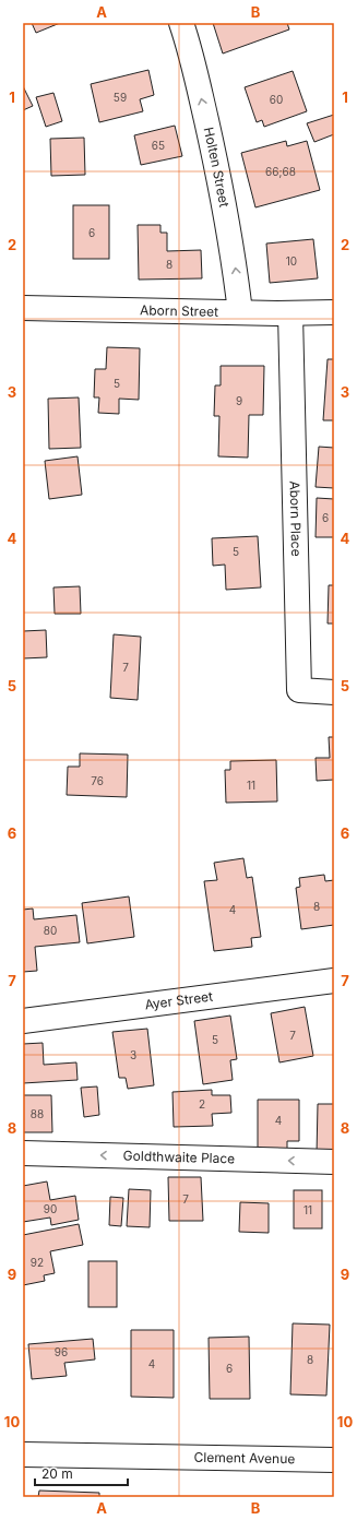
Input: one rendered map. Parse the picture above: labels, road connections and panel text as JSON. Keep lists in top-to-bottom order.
{
  "streets": {
    "street": [
      "Holten Street",
      "Aborn Street",
      "Aborn Place",
      "Ayer Street",
      "Goldthwaite Place",
      "Clement Avenue"
    ]
  },
  "crossings": [
    ["Holten Street", "Aborn Street"],
    ["Aborn Street", "Aborn Place"]
  ],
  "one_way": ["Holten Street", "Goldthwaite Place"],
  "house_numbers": [
    "59",
    "60",
    "65",
    "66;68",
    "6",
    "10",
    "8",
    "5",
    "9",
    "6",
    "5",
    "7",
    "76",
    "11",
    "8",
    "4",
    "80",
    "7",
    "5",
    "3",
    "2",
    "88",
    "4",
    "7",
    "90",
    "11",
    "92",
    "96",
    "8",
    "4",
    "6"
  ],
  "scale_bar": "20 m",
  "grid": {
    "columns": ["A", "B"],
    "rows": [
      "1",
      "2",
      "3",
      "4",
      "5",
      "6",
      "7",
      "8",
      "9",
      "10"
    ]
  }
}
